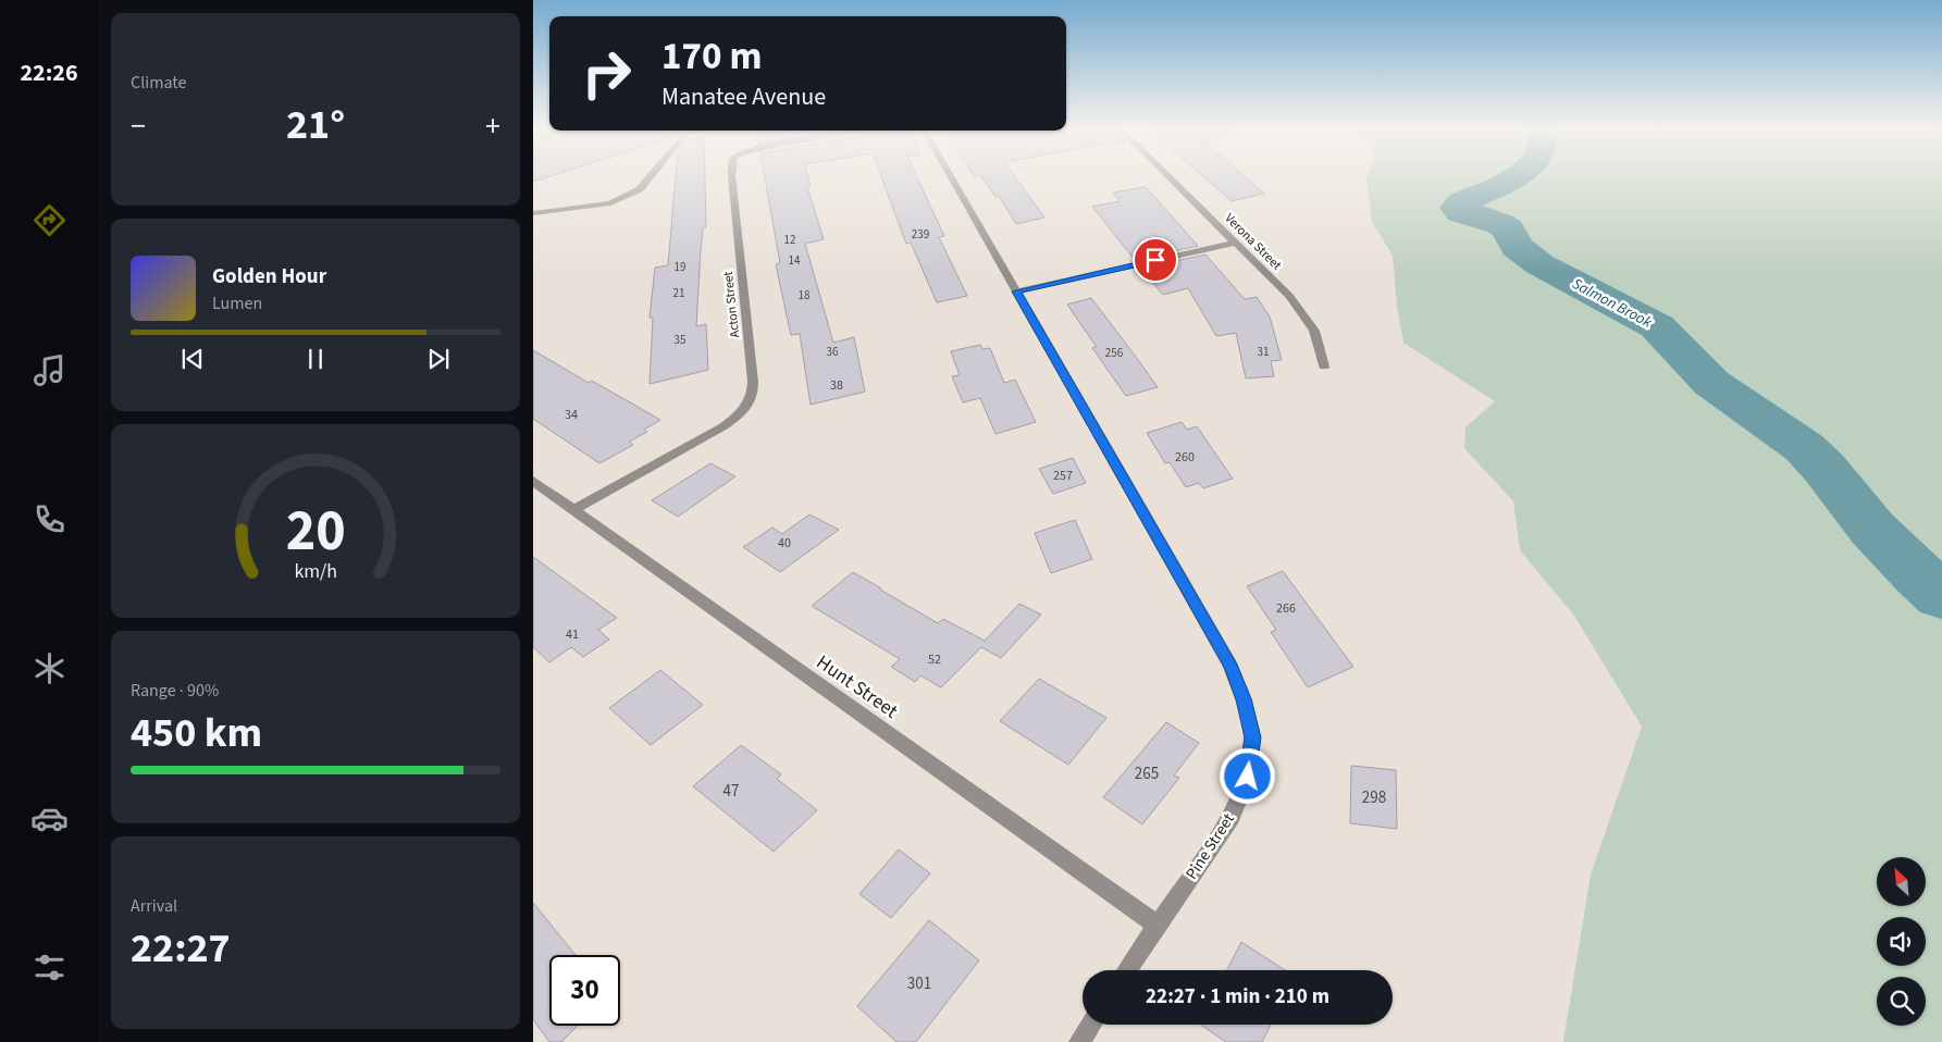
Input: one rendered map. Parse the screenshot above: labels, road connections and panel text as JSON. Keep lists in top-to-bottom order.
{
  "streets": {
    "street": [
      "Verona Street",
      "Acton Street",
      "Hunt Street",
      "Pine Street"
    ]
  },
  "crossings": [
    ["Acton Street", "Hunt Street"],
    ["Hunt Street", "Pine Street"]
  ],
  "water": ["Salmon Brook"],
  "house_numbers": [
    "239",
    "12",
    "14",
    "19",
    "21",
    "18",
    "35",
    "36",
    "31",
    "256",
    "38",
    "34",
    "260",
    "257",
    "40",
    "266",
    "41",
    "52",
    "265",
    "47",
    "298",
    "301"
  ],
  "north": "top left",
  "page": {
    "tabs": "22:26",
    "tile": [
      "Climate",
      ["Range · 90%", "450 km"],
      ["Arrival", "22:27"]
    ],
    "turn": ["170 m", "Manatee Avenue"],
    "heat": ["−", "21°", "+"],
    "song": ["Golden Hour", "Lumen"],
    "limit": "30",
    "trip": "22:27 · 1 min · 210 m",
    "gauge": ["20", "km/h"]
  }
}
